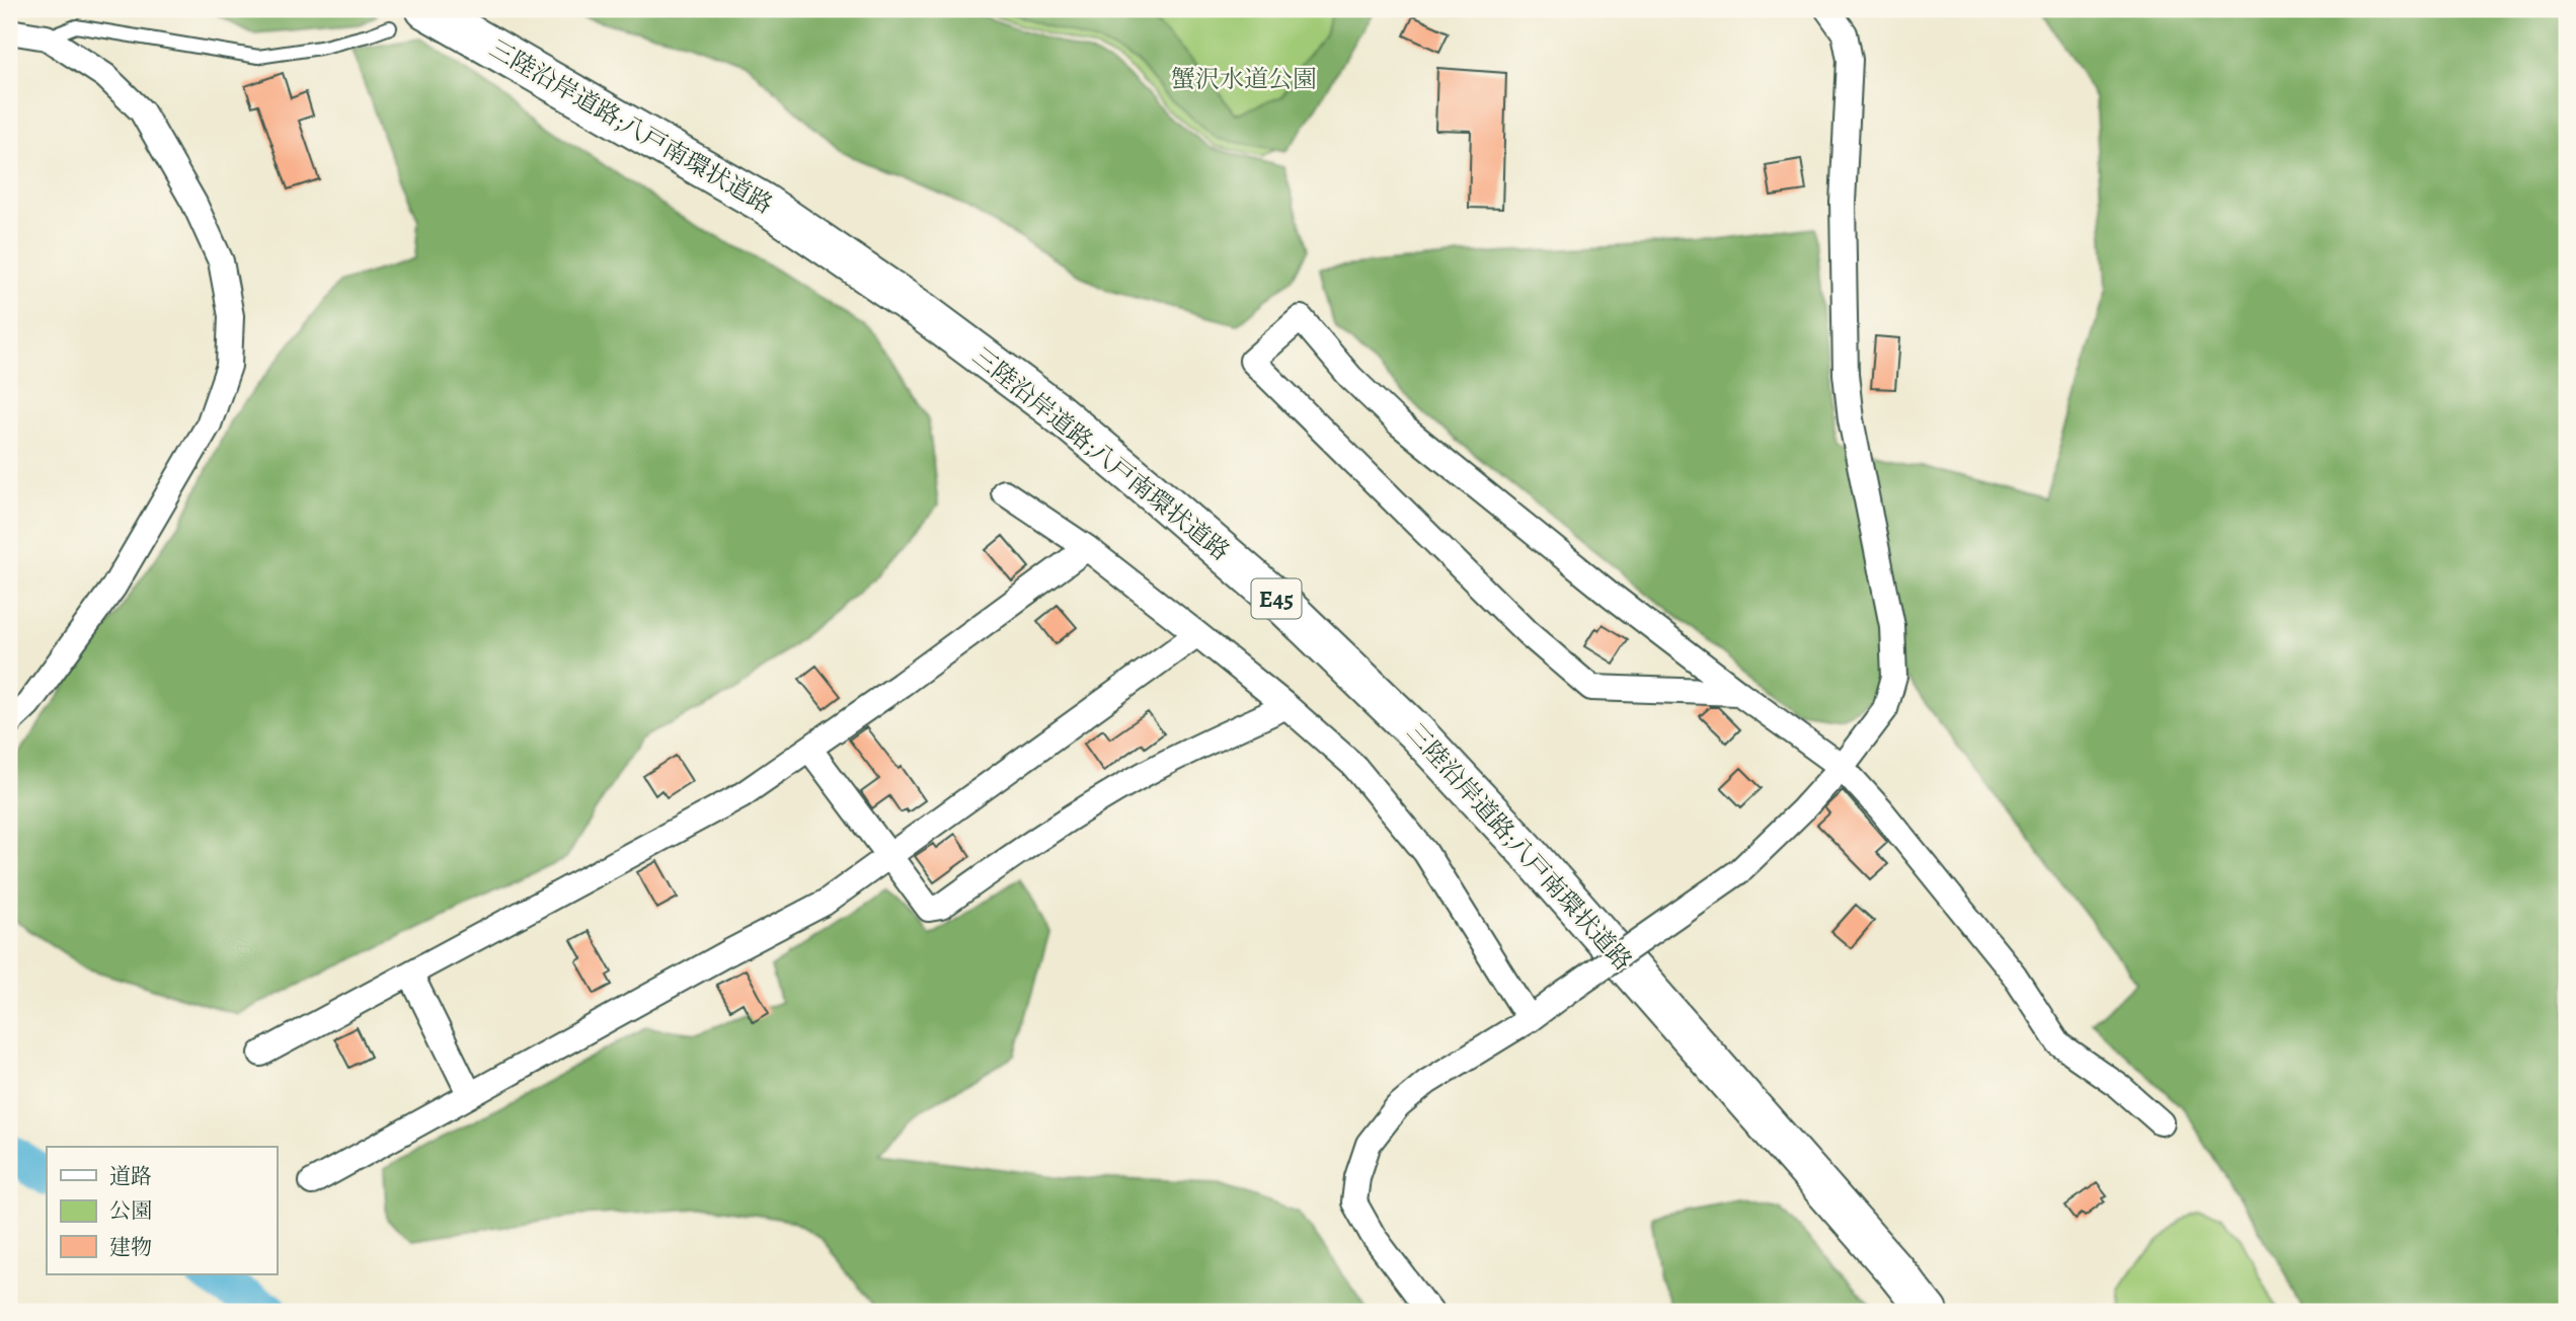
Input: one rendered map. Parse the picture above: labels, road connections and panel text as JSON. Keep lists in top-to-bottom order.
{
  "streets": {
    "highway": ["三陸沿岸道路;八戸南環状道路", "E45"]
  },
  "parks": ["蟹沢水道公園"],
  "legend": ["道路", "公園", "建物"]
}
